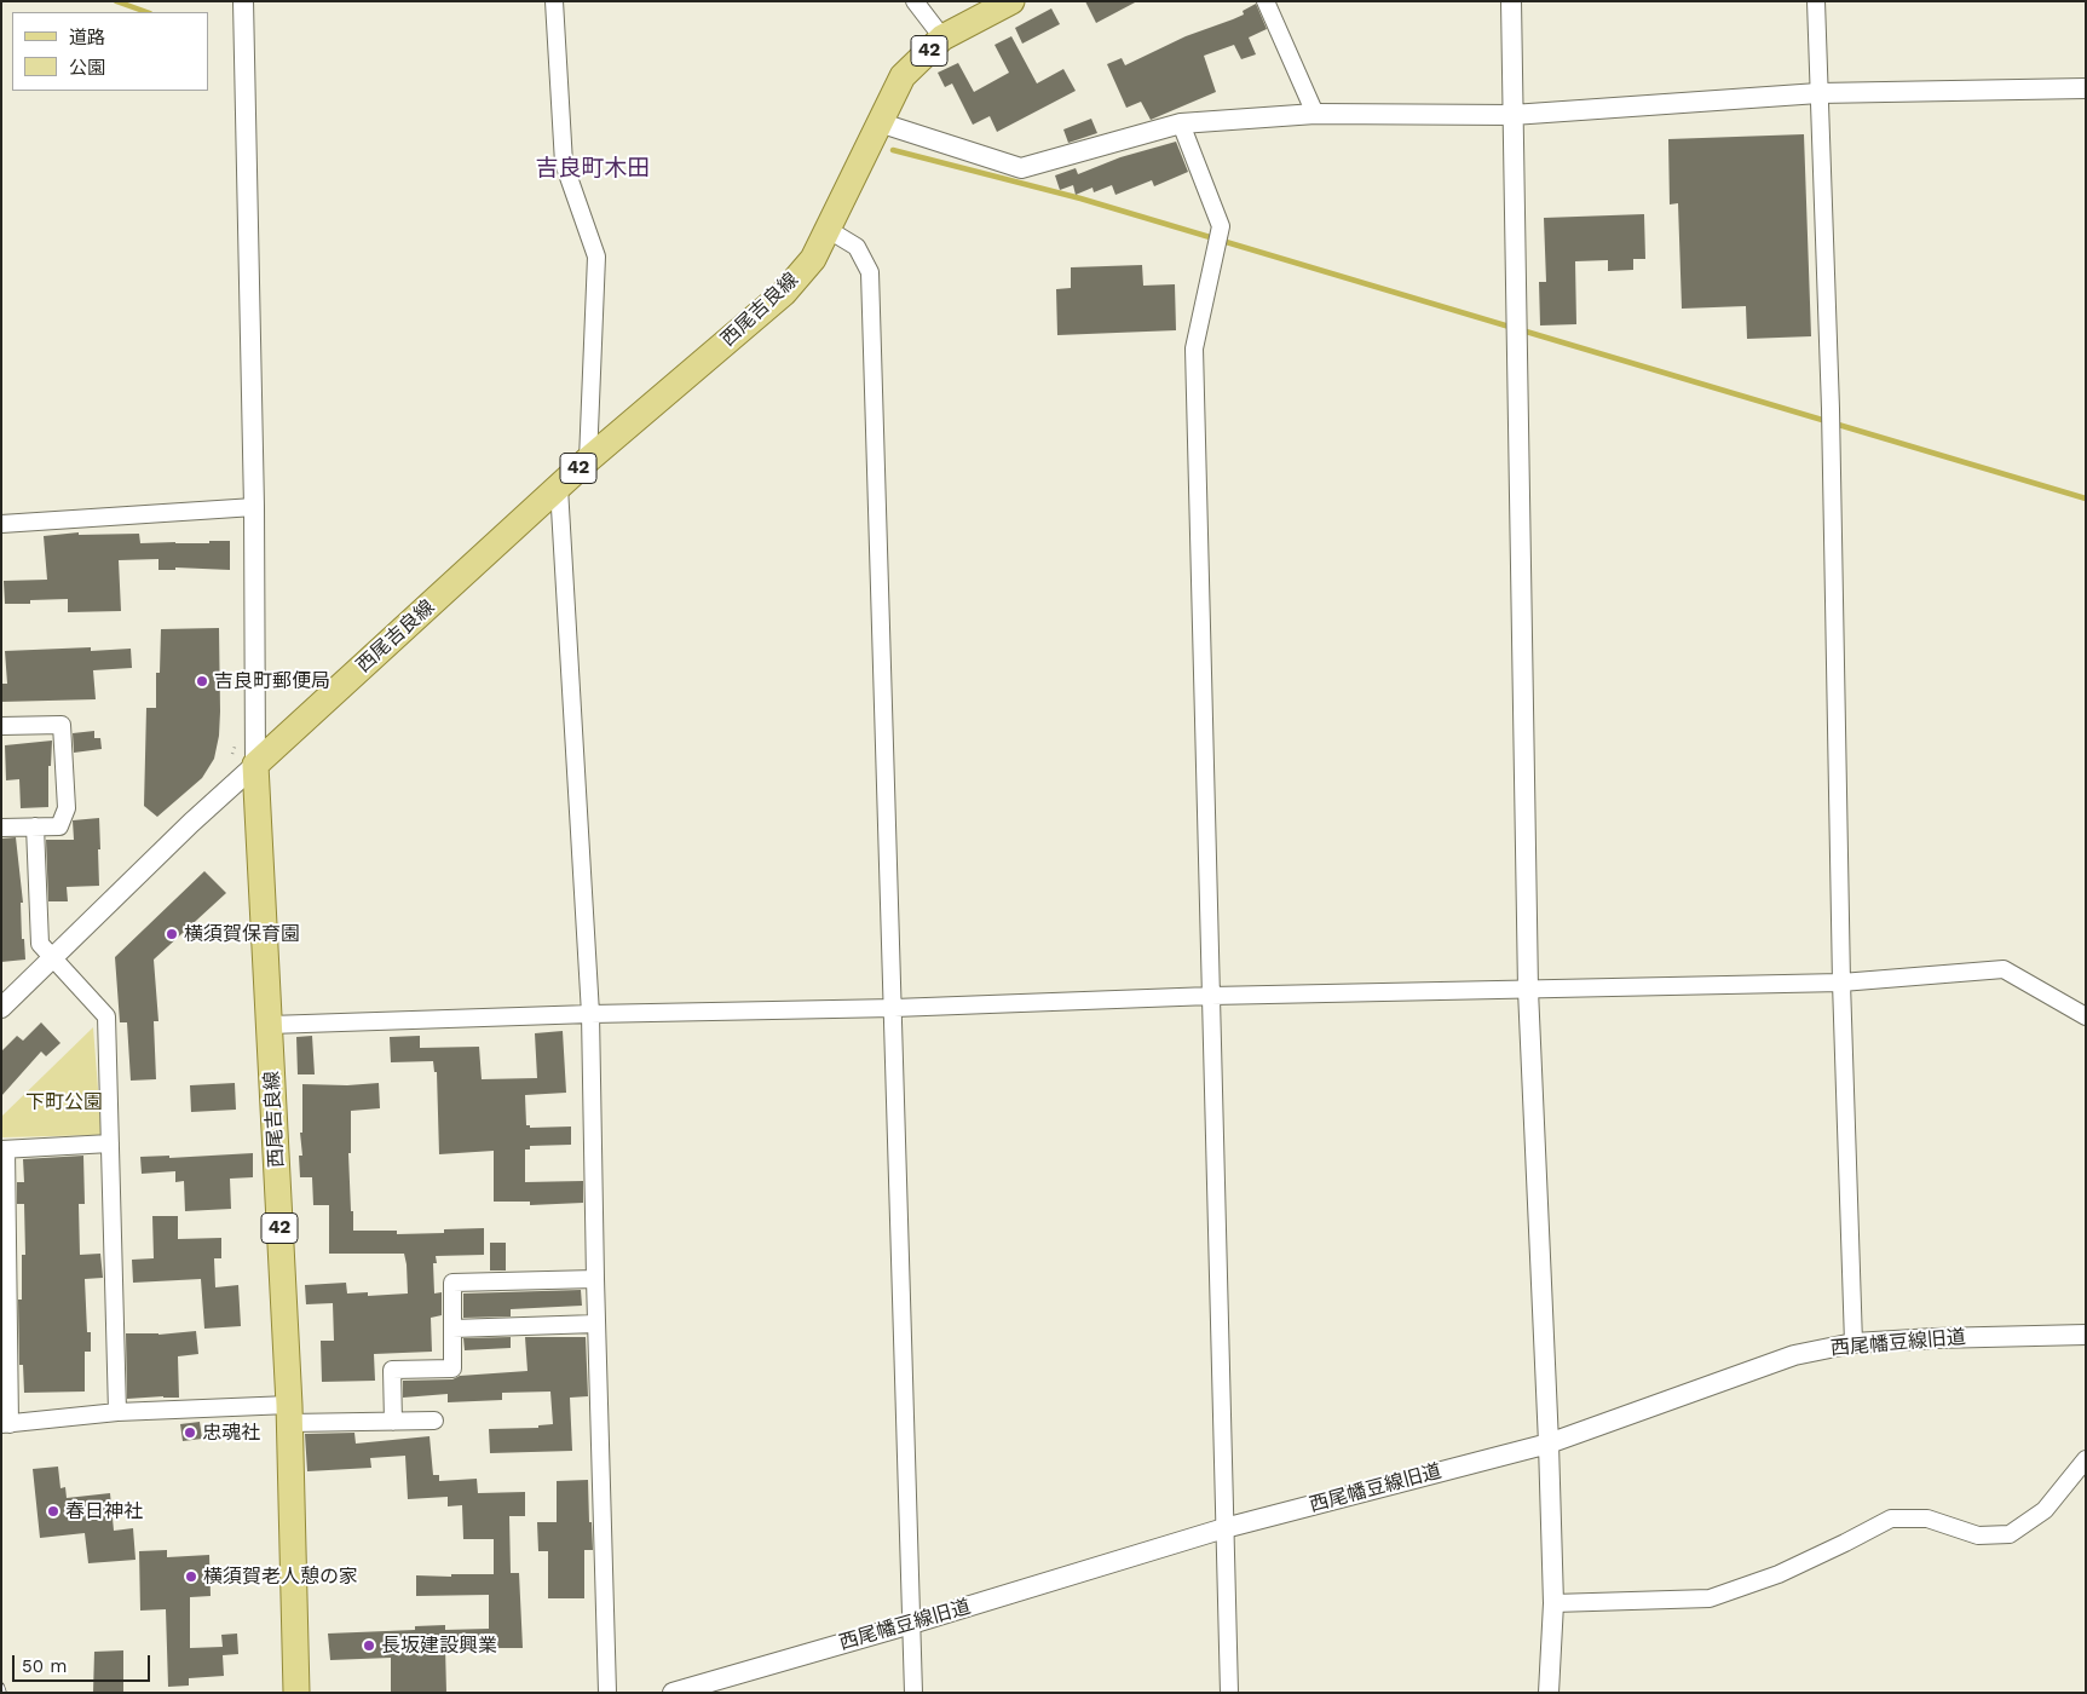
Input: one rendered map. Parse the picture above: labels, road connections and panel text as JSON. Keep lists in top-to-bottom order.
{
  "streets": {
    "main road": ["42", "西尾吉良線"],
    "street": ["西尾幡豆線旧道"]
  },
  "districts": ["吉良町木田"],
  "parks": ["下町公園"],
  "places": [
    "吉良町郵便局",
    "横須賀保育園",
    "忠魂社",
    "春日神社",
    "横須賀老人憩の家",
    "長坂建設興業"
  ],
  "legend": ["道路", "公園"],
  "scale_bar": "50 m"
}
